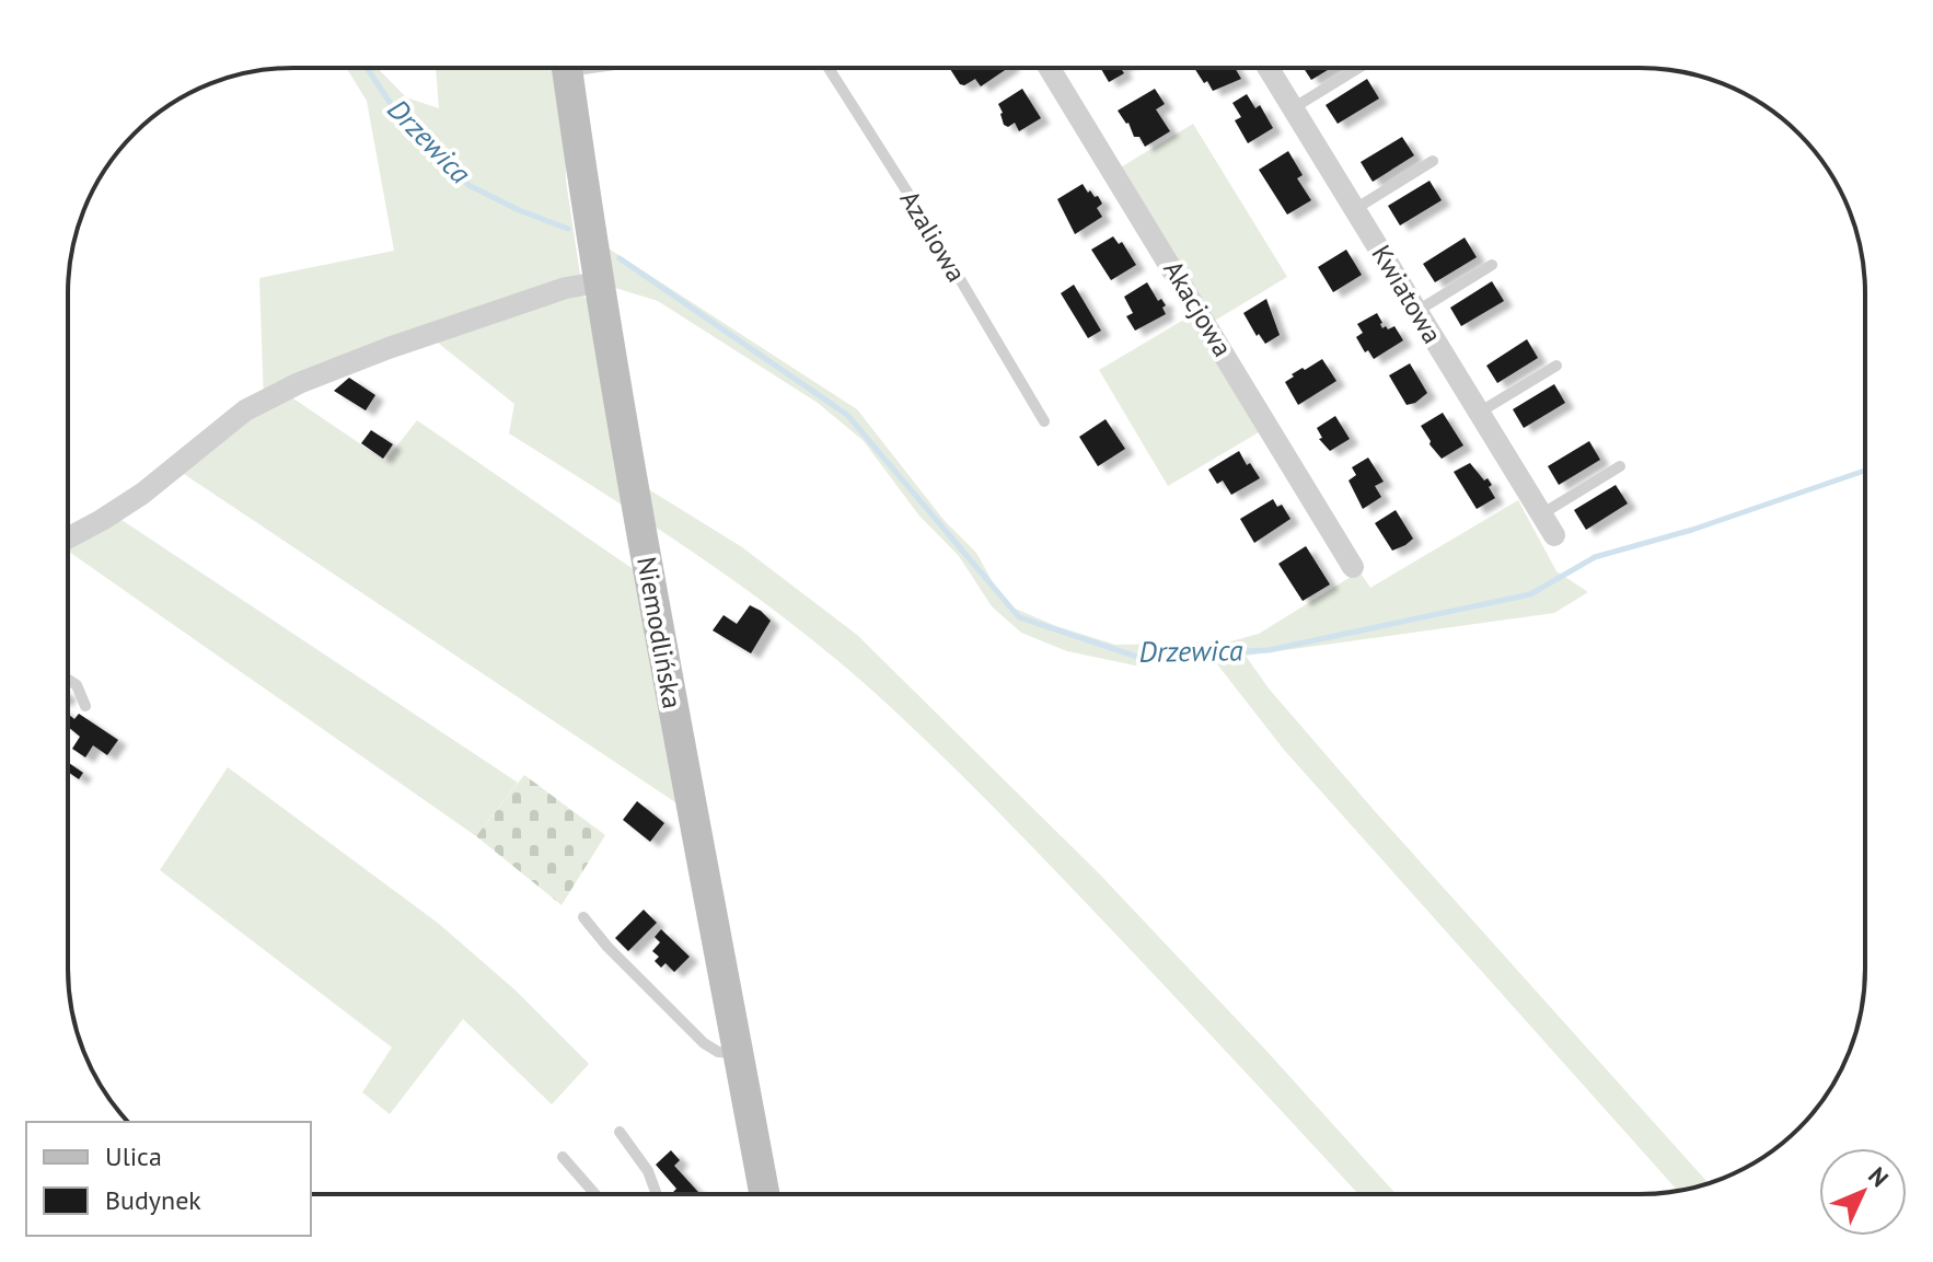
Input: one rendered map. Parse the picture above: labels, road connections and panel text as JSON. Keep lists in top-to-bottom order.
{
  "streets": {
    "main road": ["Niemodlińska"],
    "street": ["Kwiatowa", "Akacjowa"],
    "lane": ["Azaliowa"]
  },
  "water": ["Drzewica"],
  "legend": ["Ulica", "Budynek"],
  "north": "top right"
}
